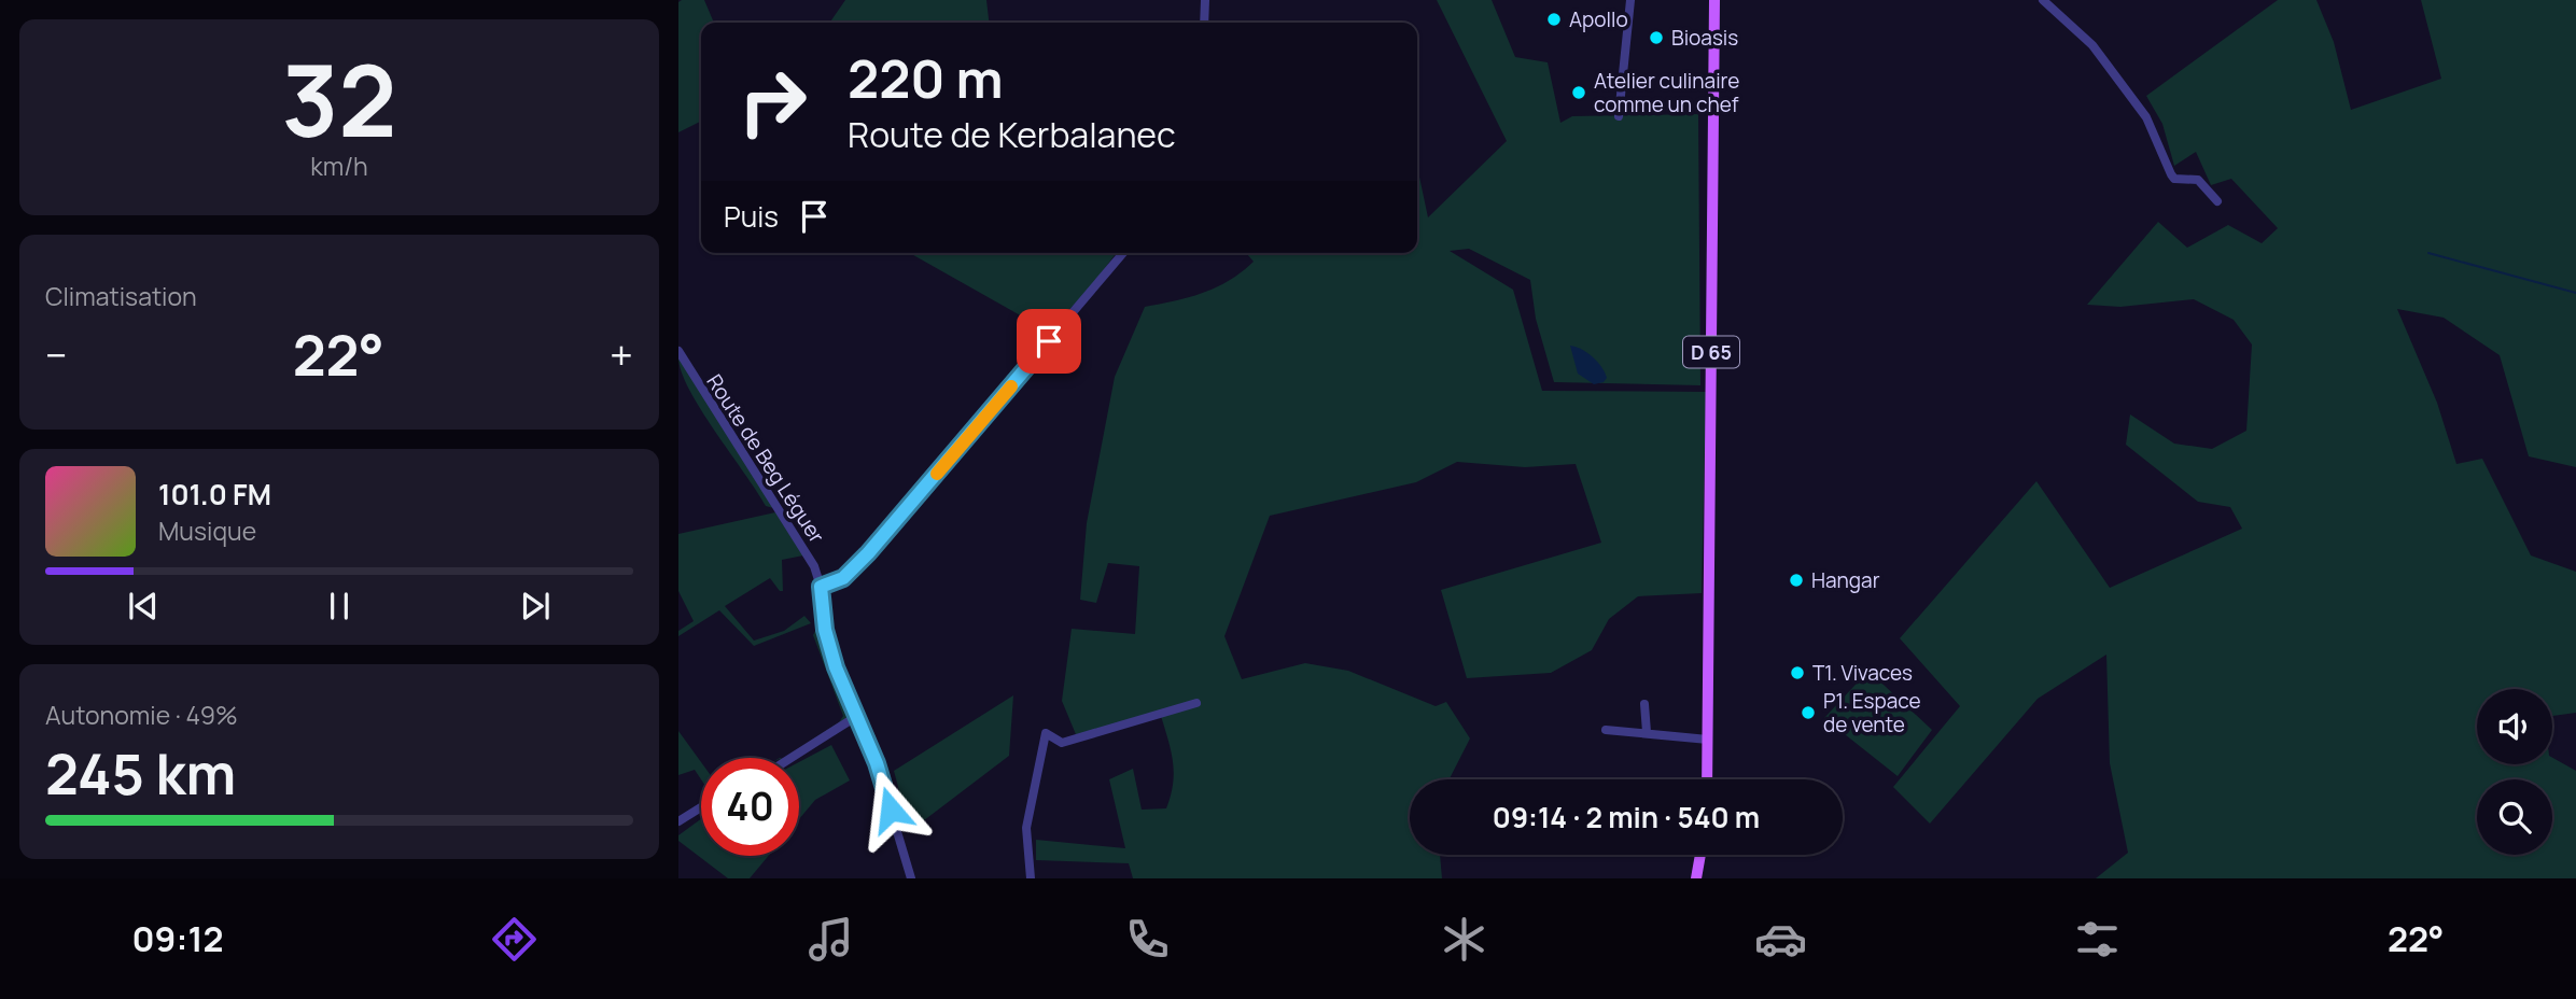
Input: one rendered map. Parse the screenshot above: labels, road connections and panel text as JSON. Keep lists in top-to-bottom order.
{
  "streets": {
    "main road": ["D 65"],
    "street": ["Route de Beg Léguer"]
  },
  "places": [
    "Apollo",
    "Bioasis",
    "Atelier culinaire comme un chef",
    "Hangar",
    "T1. Vivaces",
    "P1. Espace de vente"
  ],
  "page": {
    "tile": [
      ["32", "km/h"],
      "Climatisation",
      ["Autonomie · 49%", "245 km"]
    ],
    "turn": ["220 m", "Route de Kerbalanec"],
    "then": "Puis",
    "heat": ["−", "22°", "+"],
    "song": ["101.0 FM", "Musique"],
    "limit": "40",
    "trip": "09:14 · 2 min · 540 m",
    "tabs": ["09:12", "22°"]
  }
}
